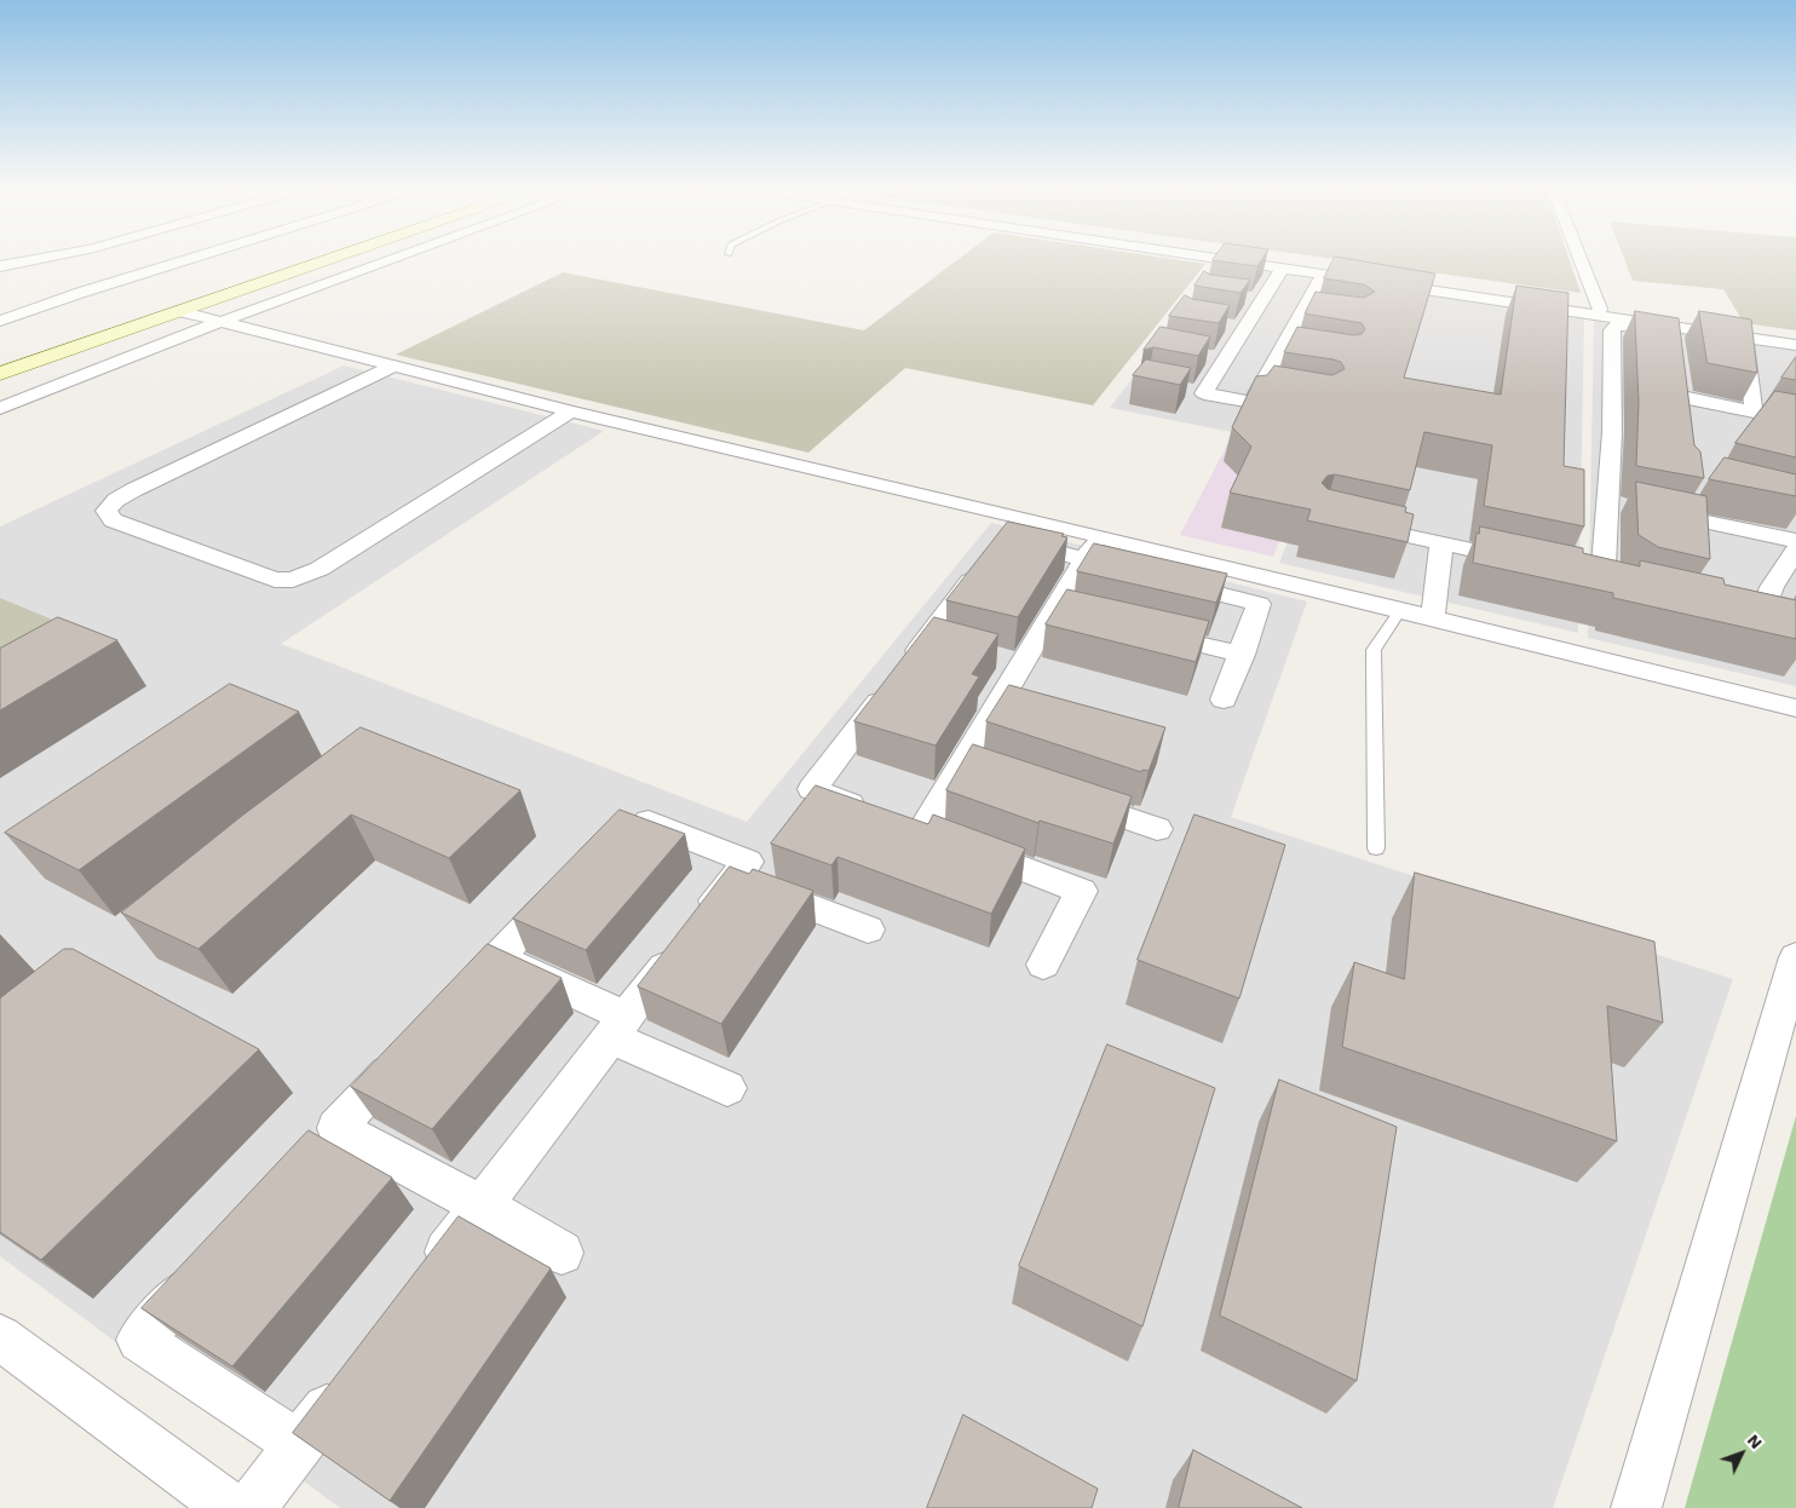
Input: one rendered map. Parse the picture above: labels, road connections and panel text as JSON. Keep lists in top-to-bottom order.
{
  "north": "top right"
}
